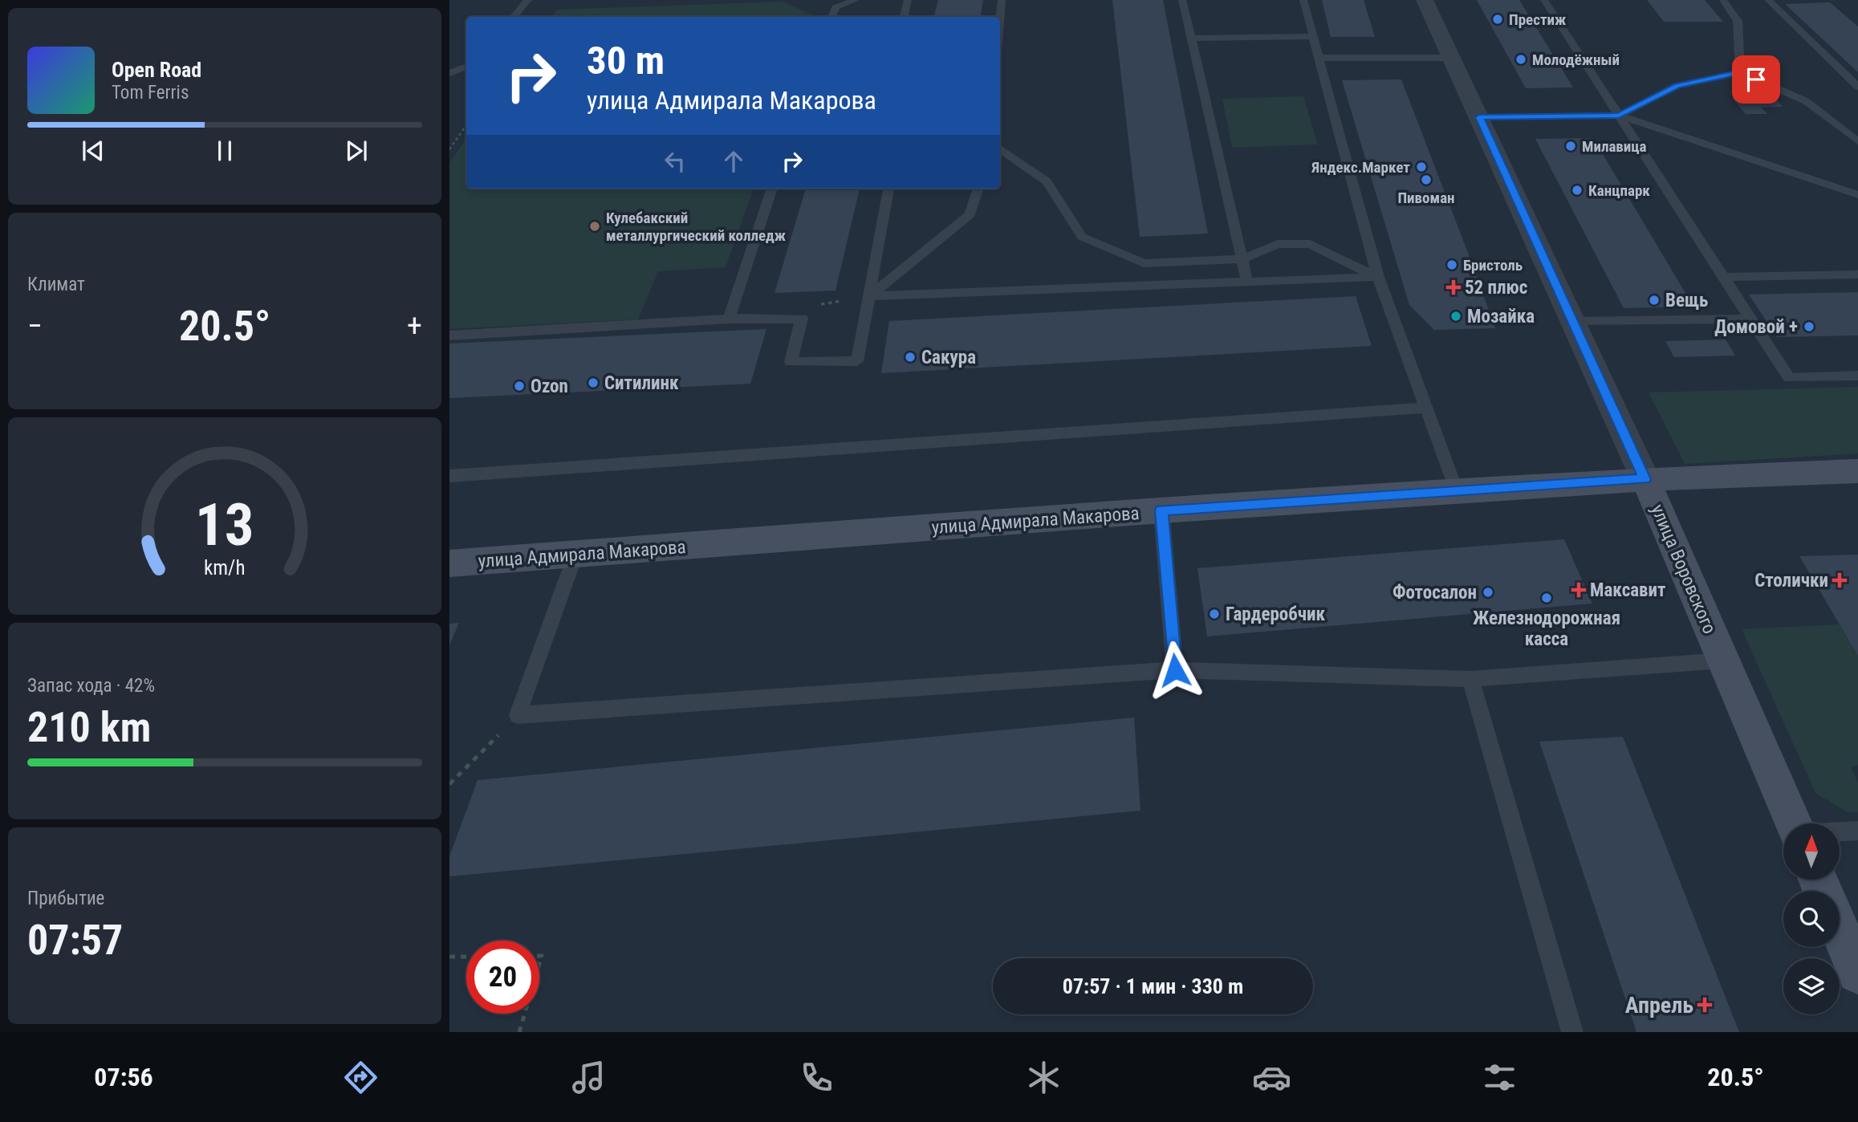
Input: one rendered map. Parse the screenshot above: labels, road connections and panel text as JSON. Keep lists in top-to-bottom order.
{
  "streets": {
    "street": ["улица Адмирала Макарова", "улица Воровского"]
  },
  "crossings": [
    ["улица Адмирала Макарова", "улица Воровского"]
  ],
  "places": {
    "other": [
      "Престиж",
      "Молодёжный",
      "Милавица",
      "Яндекс.Маркет",
      "Пивоман",
      "Канцпарк",
      "Кулебакский металлургический колледж",
      "Бристоль",
      "Вещь",
      "Мозайка",
      "Домовой +",
      "Сакура",
      "Ситилинк",
      "Ozon",
      "Фотосалон",
      "Железнодорожная касса",
      "Гардеробчик"
    ],
    "health": [
      "52 плюс",
      "Столички",
      "Максавит",
      "Апрель"
    ]
  },
  "north": "top",
  "page": {
    "turn": ["30 m", "улица Адмирала Макарова"],
    "song": ["Open Road", "Tom Ferris"],
    "tile": [
      "Климат",
      ["Запас хода · 42%", "210 km"],
      ["Прибытие", "07:57"]
    ],
    "heat": ["−", "20.5°", "+"],
    "limit": "20",
    "trip": "07:57 · 1 мин · 330 m",
    "tabs": ["07:56", "20.5°"],
    "gauge": ["13", "km/h"]
  }
}
